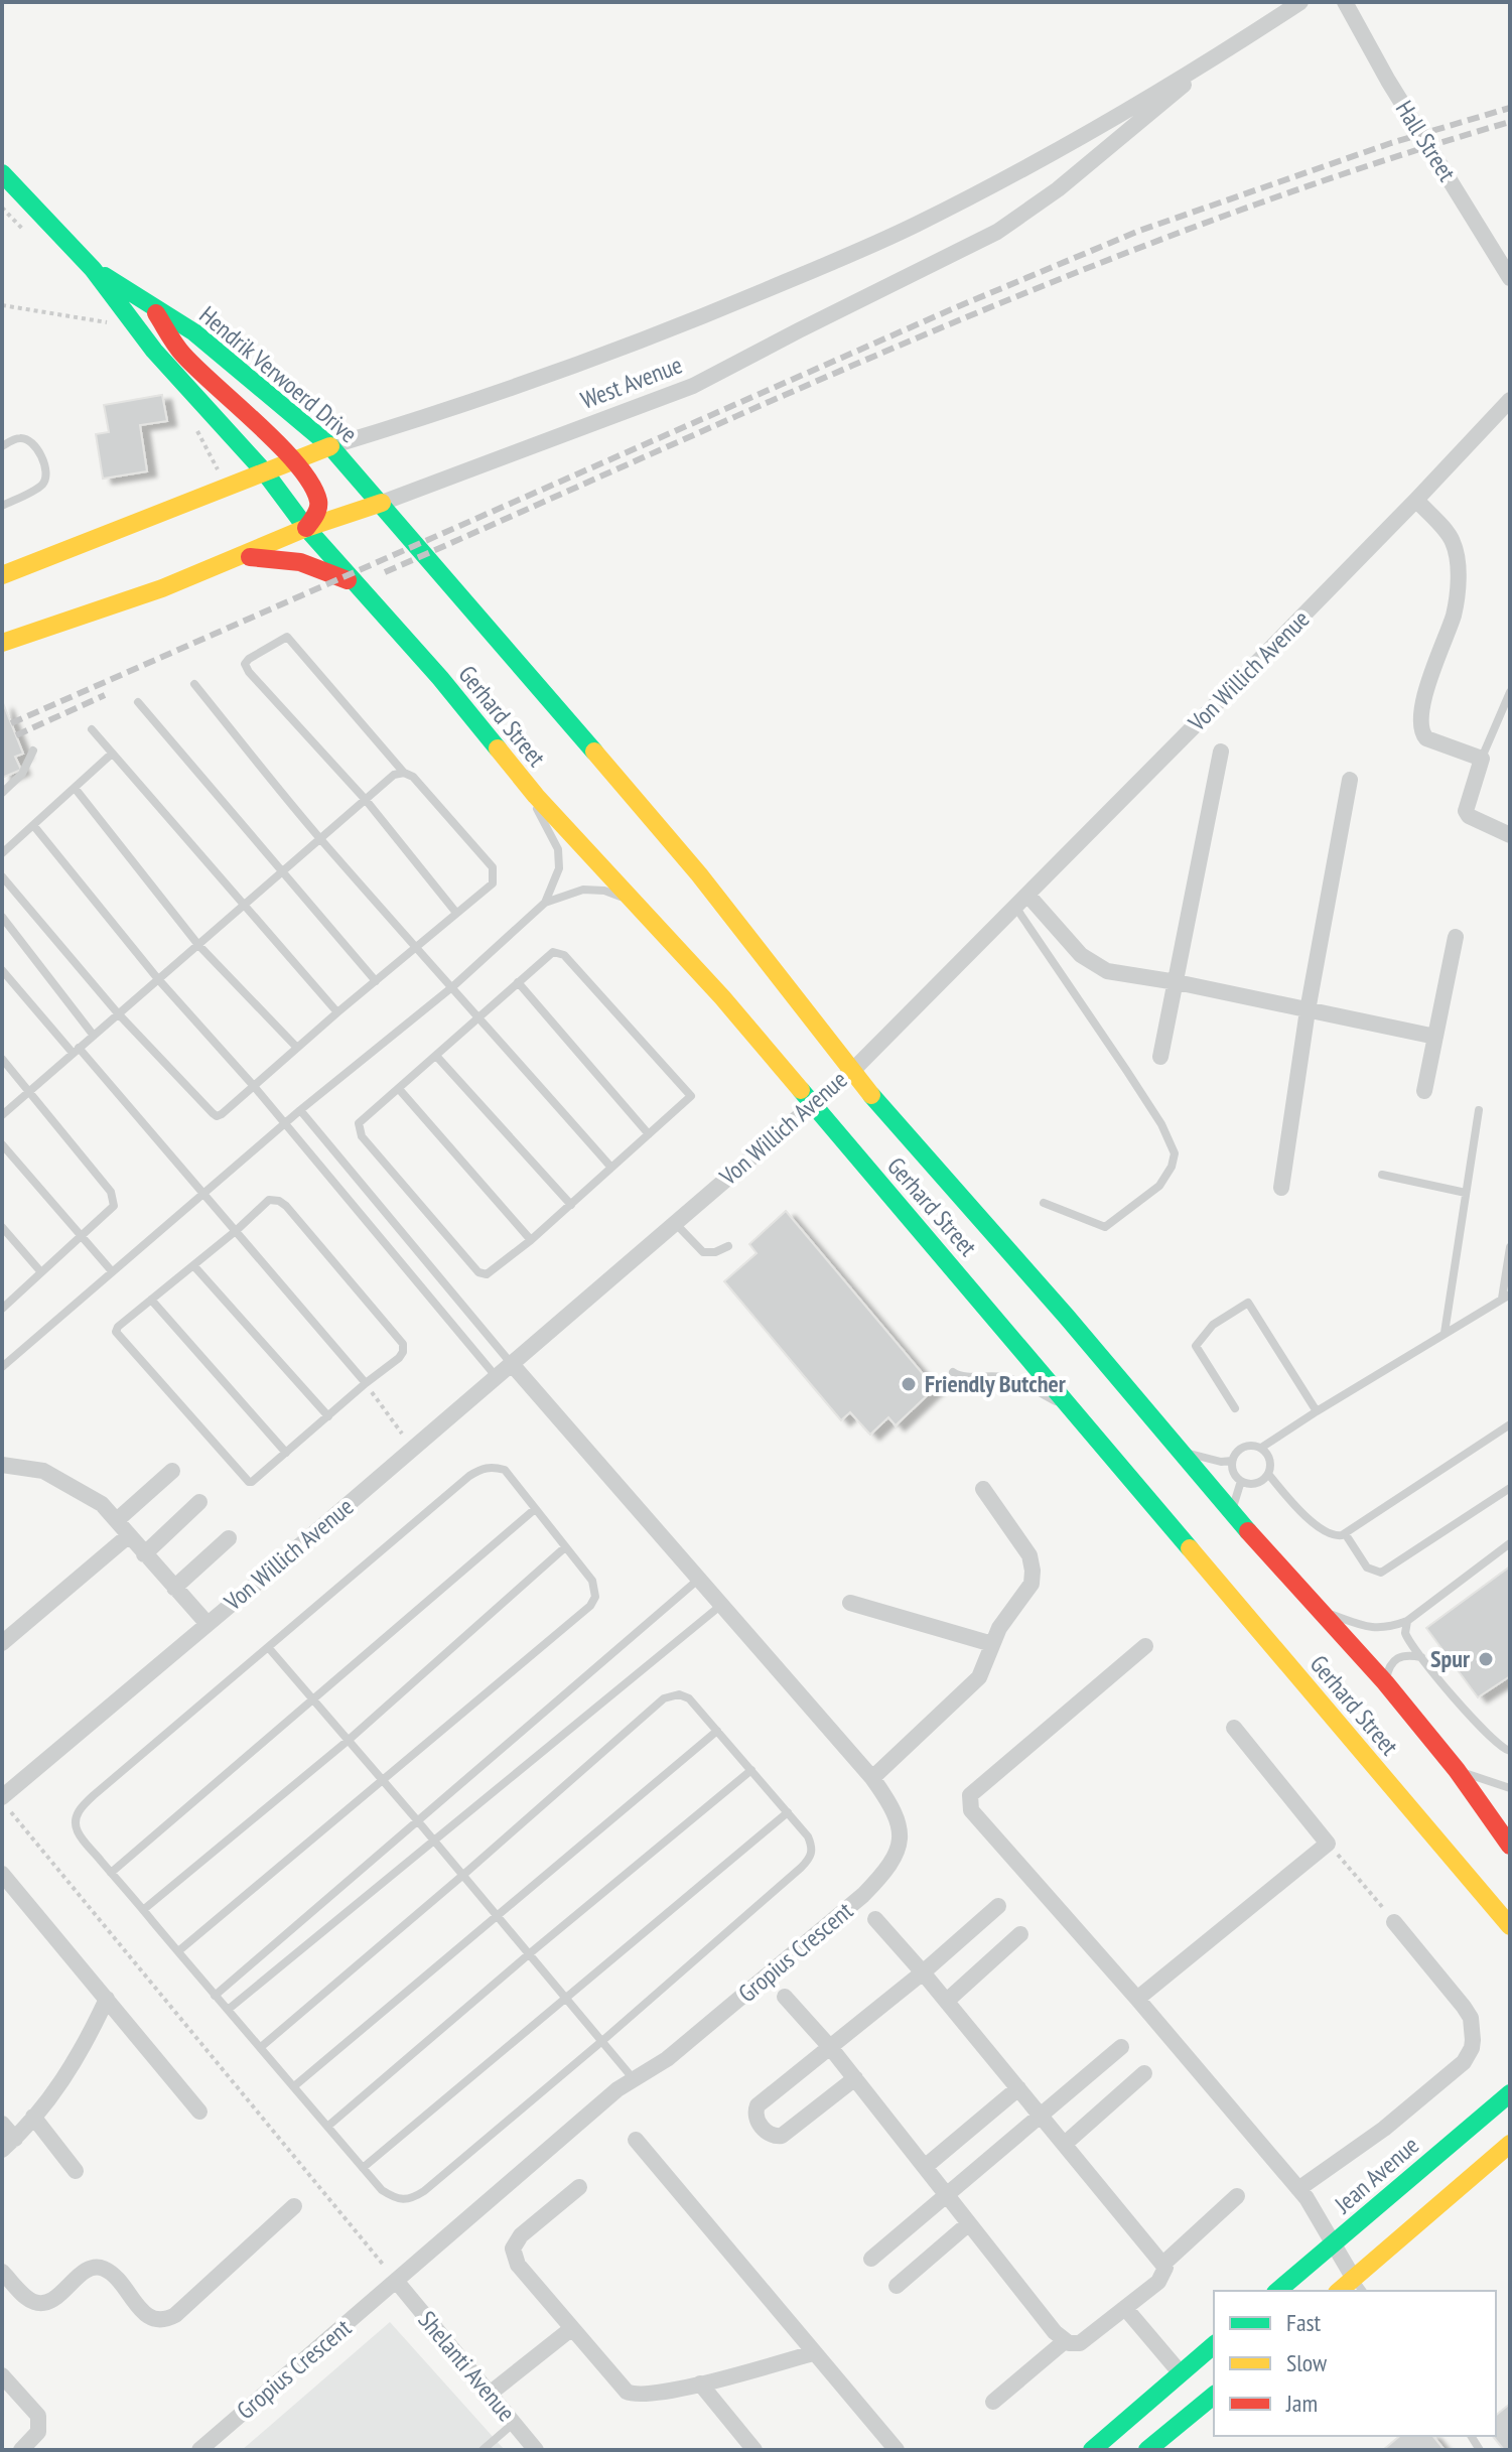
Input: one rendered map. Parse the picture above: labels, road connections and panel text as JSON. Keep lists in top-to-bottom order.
{
  "streets": {
    "street": [
      "Hall Street",
      "Hendrik Verwoerd Drive",
      "West Avenue",
      "Von Willich Avenue",
      "Gerhard Street",
      "Gropius Crescent",
      "Jean Avenue",
      "Shelanti Avenue"
    ]
  },
  "crossings": [
    ["Hendrik Verwoerd Drive", "West Avenue"],
    ["Hendrik Verwoerd Drive", "Gerhard Street"],
    ["West Avenue", "Gerhard Street"],
    ["Von Willich Avenue", "Gerhard Street"],
    ["Von Willich Avenue", "Gropius Crescent"],
    ["Gropius Crescent", "Shelanti Avenue"]
  ],
  "places": ["Friendly Butcher", "Spur"],
  "legend": ["Fast", "Slow", "Jam"]
}
